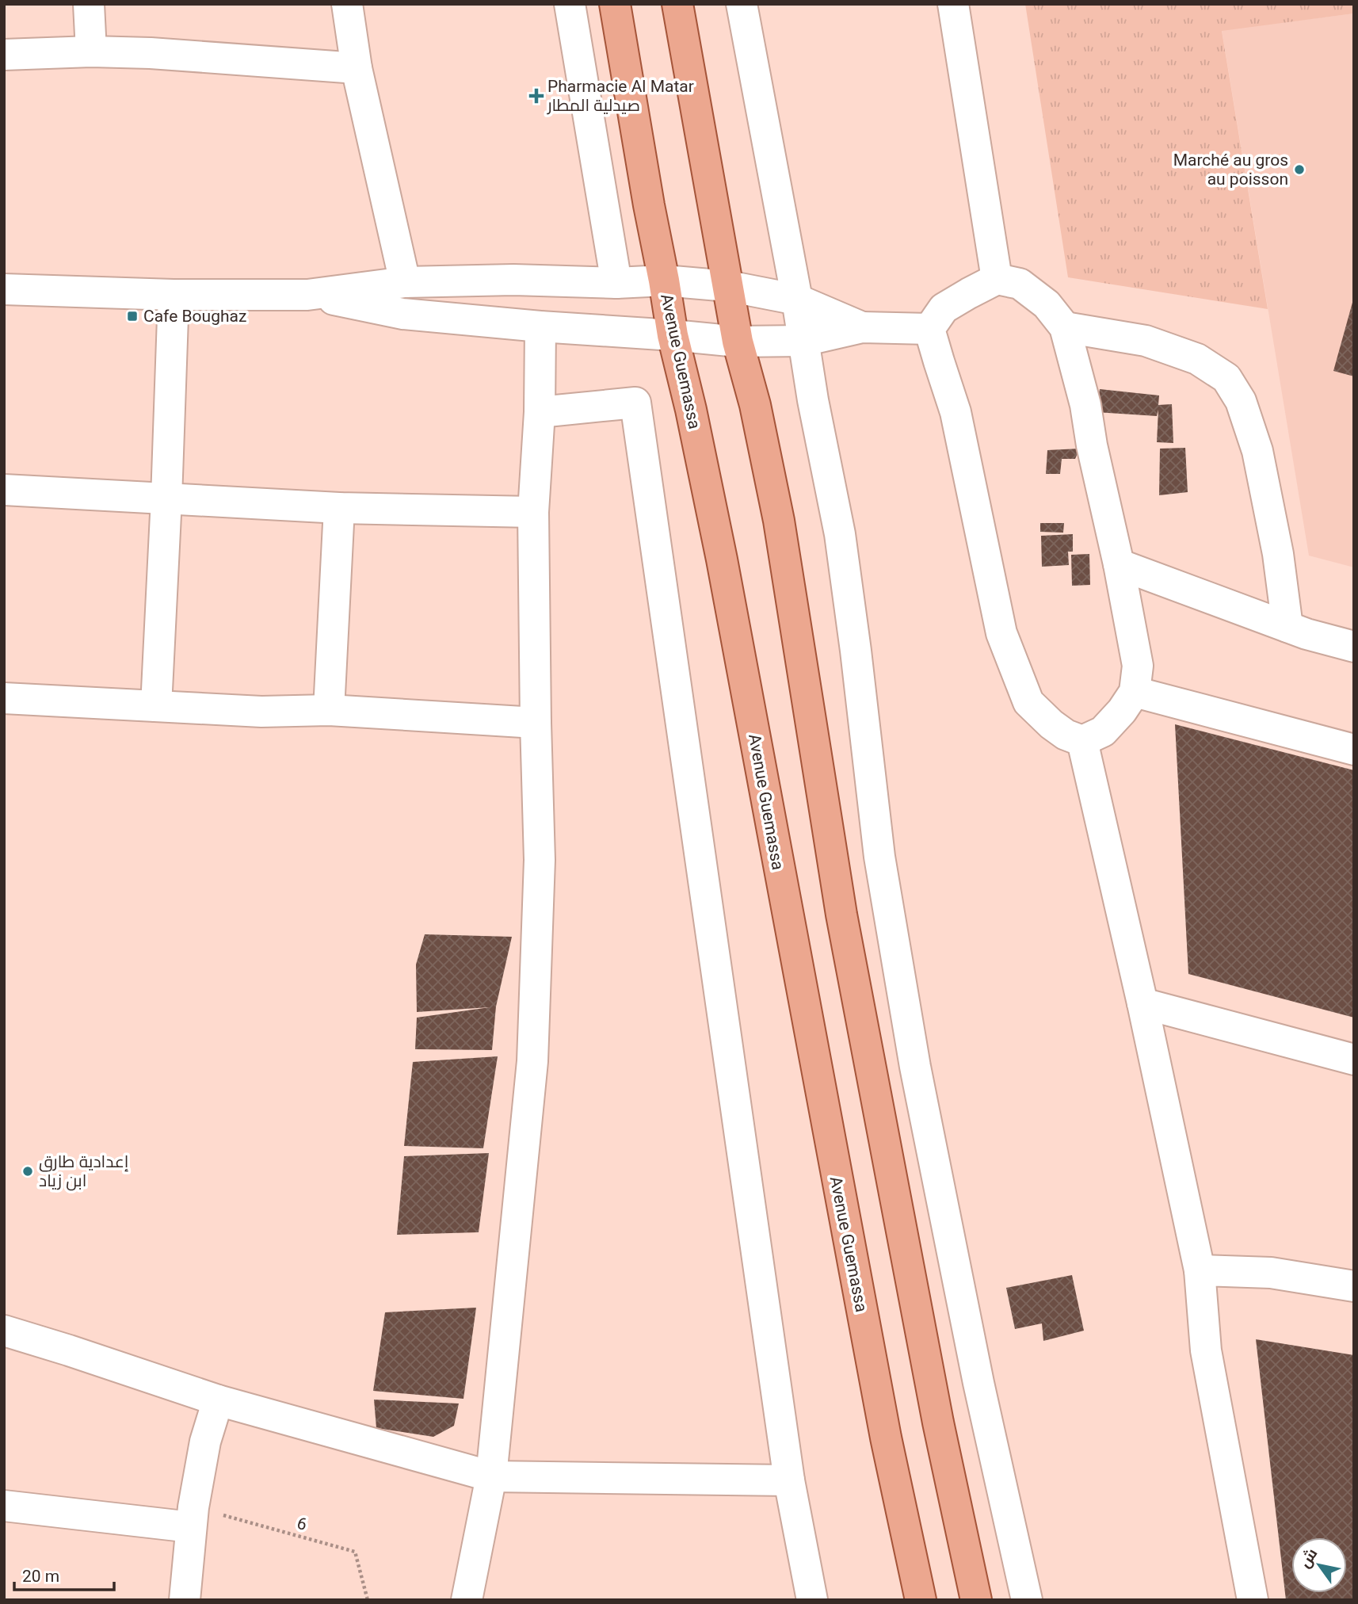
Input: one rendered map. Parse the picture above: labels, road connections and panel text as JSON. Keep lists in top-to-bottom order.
{
  "streets": {
    "main road": ["Avenue Guemassa"],
    "path": ["6"]
  },
  "places": {
    "health": ["Pharmacie Al Matar صيدلية المطار"],
    "other": ["Marché au gros au poisson", "إعدادية طارق ابن زياد"],
    "transit": ["Cafe Boughaz"]
  },
  "scale_bar": "20 m",
  "north": "top left"
}
